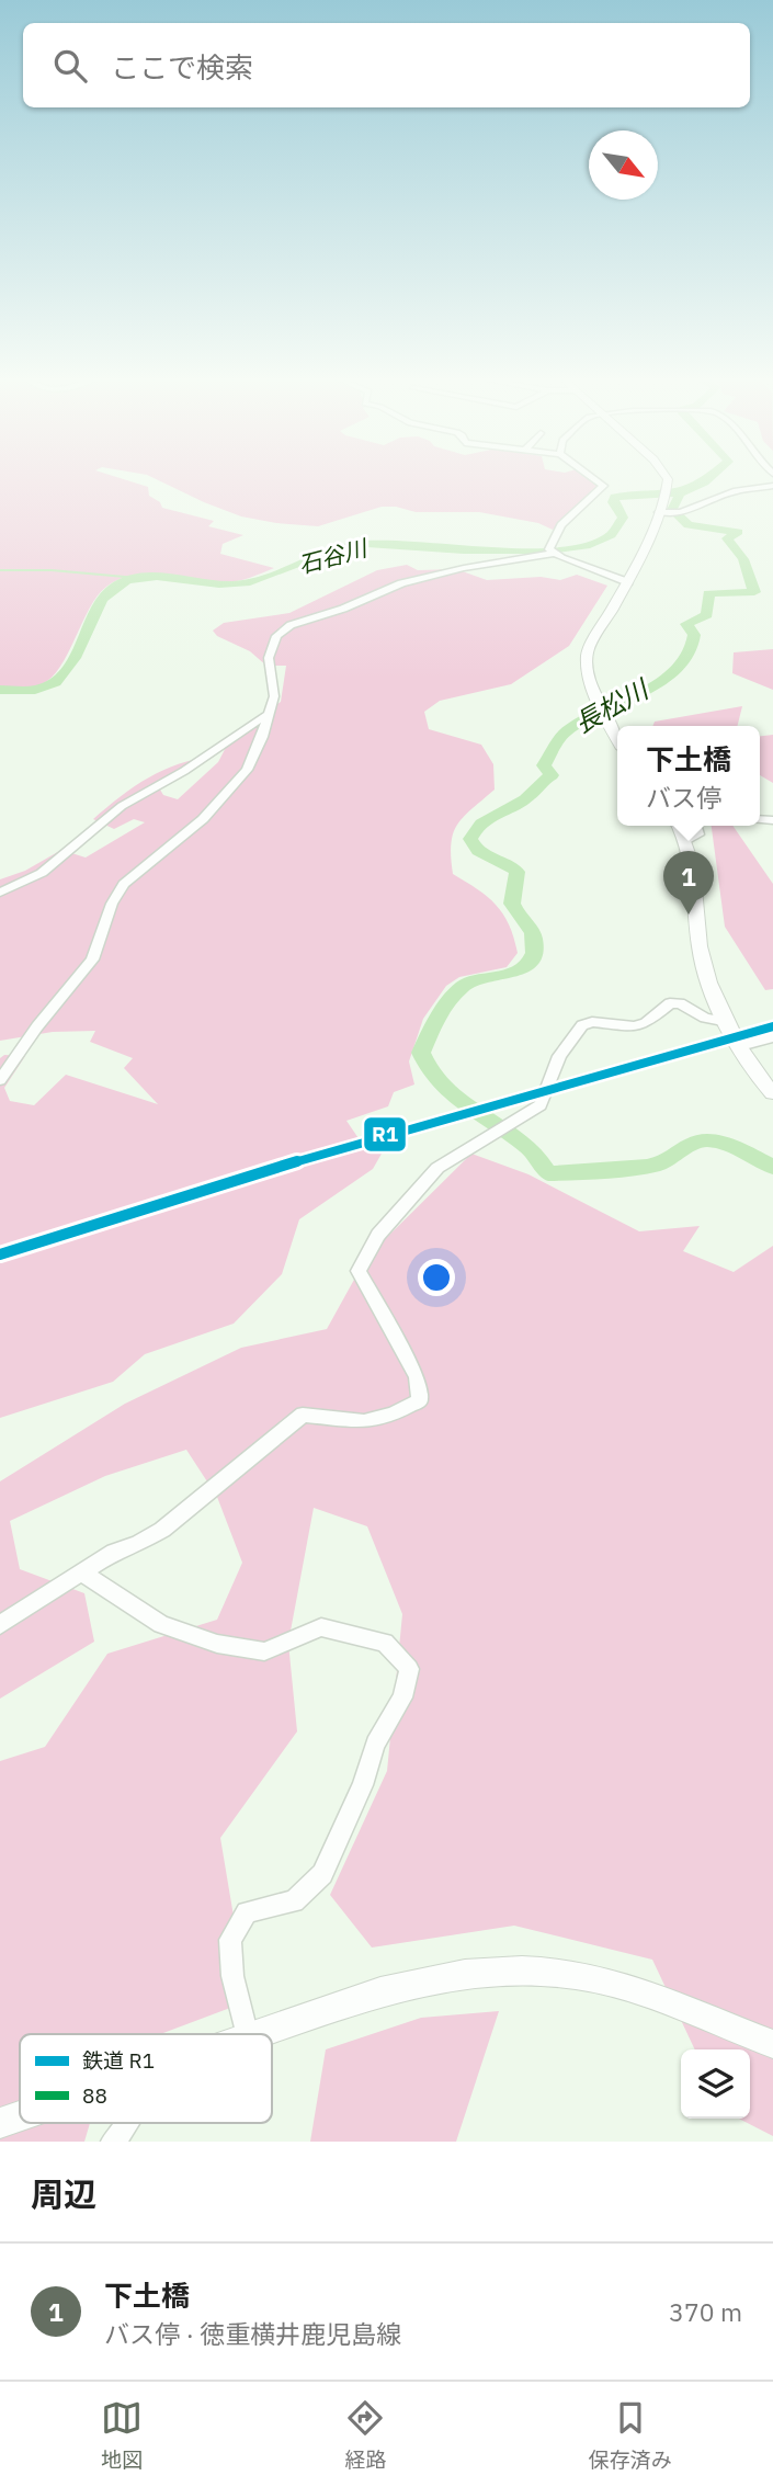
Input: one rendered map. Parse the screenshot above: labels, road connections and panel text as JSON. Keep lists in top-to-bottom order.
{
  "water": ["石谷川", "長松川"],
  "lines": ["rail line R1"],
  "legend": ["鉄道 R1", "88"],
  "north": "bottom right",
  "page": {
    "search": "ここで検索",
    "popup": ["下土橋", "バス停"],
    "pins": "1",
    "heading": "周辺",
    "list": [
      {
        "mark": "1",
        "name": "下土橋",
        "note": "バス停 · 徳重横井鹿児島線",
        "value": "370 m"
      }
    ],
    "nav": ["地図", "経路", "保存済み"]
  }
}
